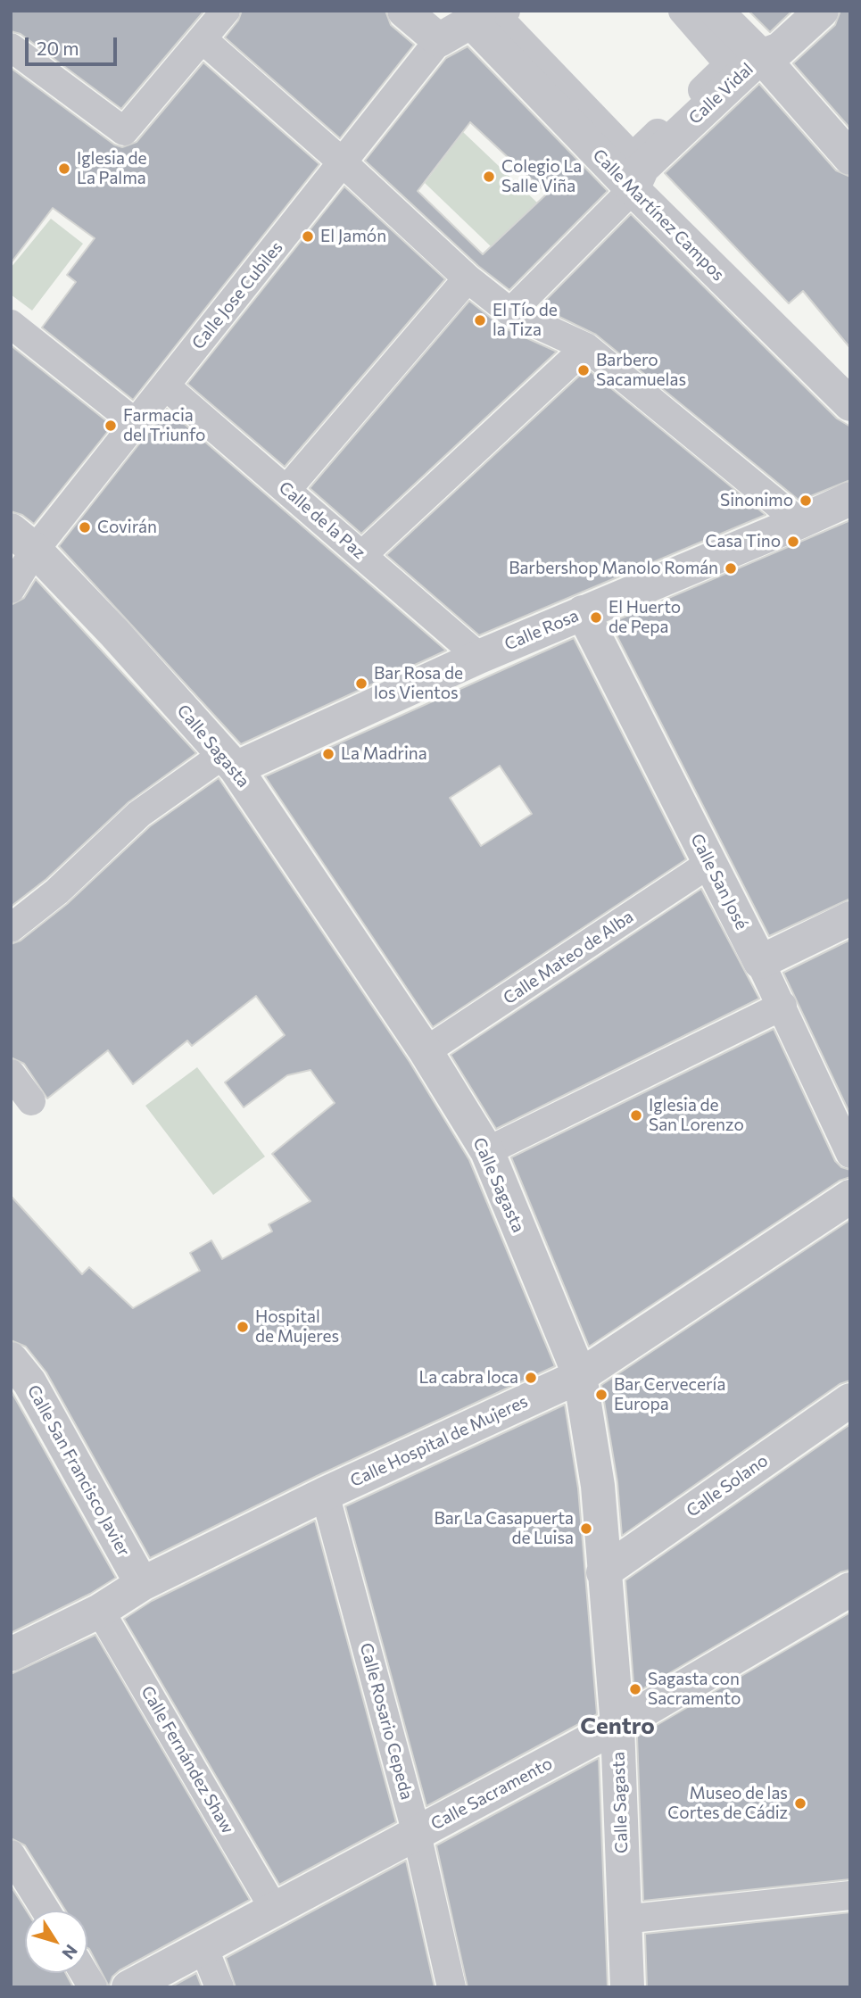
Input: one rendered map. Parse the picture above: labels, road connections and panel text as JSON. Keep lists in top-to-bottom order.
{
  "streets": {
    "street": [
      "Calle Vidal",
      "Calle Martínez Campos",
      "Calle Jose Cubiles",
      "Calle de la Paz",
      "Calle Rosa",
      "Calle Sagasta",
      "Calle San José",
      "Calle Mateo de Alba",
      "Calle Hospital de Mujeres",
      "Calle San Francisco Javier",
      "Calle Solano",
      "Calle Rosario Cepeda",
      "Calle Fernández Shaw",
      "Calle Sacramento"
    ]
  },
  "crossings": [
    ["Calle Vidal", "Calle Martínez Campos"],
    ["Calle Jose Cubiles", "Calle de la Paz"],
    ["Calle Jose Cubiles", "Calle Sagasta"],
    ["Calle de la Paz", "Calle Rosa"],
    ["Calle Rosa", "Calle Sagasta"],
    ["Calle Rosa", "Calle San José"],
    ["Calle Sagasta", "Calle Mateo de Alba"],
    ["Calle Sagasta", "Calle Hospital de Mujeres"],
    ["Calle Sagasta", "Calle Solano"],
    ["Calle Sagasta", "Calle Sacramento"],
    ["Calle San José", "Calle Mateo de Alba"],
    ["Calle Hospital de Mujeres", "Calle San Francisco Javier"],
    ["Calle Hospital de Mujeres", "Calle Rosario Cepeda"],
    ["Calle Hospital de Mujeres", "Calle Fernández Shaw"],
    ["Calle Rosario Cepeda", "Calle Sacramento"],
    ["Calle Fernández Shaw", "Calle Sacramento"]
  ],
  "districts": ["Centro"],
  "places": [
    "Iglesia de La Palma",
    "Colegio La Salle Viña",
    "El Jamón",
    "El Tío de la Tiza",
    "Barbero Sacamuelas",
    "Farmacia del Triunfo",
    "Sinonimo",
    "Covirán",
    "Casa Tino",
    "Barbershop Manolo Román",
    "El Huerto de Pepa",
    "Bar Rosa de los Vientos",
    "La Madrina",
    "Iglesia de San Lorenzo",
    "Hospital de Mujeres",
    "La cabra loca",
    "Bar Cervecería Europa",
    "Bar La Casapuerta de Luisa",
    "Sagasta con Sacramento",
    "Museo de las Cortes de Cádiz"
  ],
  "scale_bar": "20 m",
  "north": "bottom right"
}
